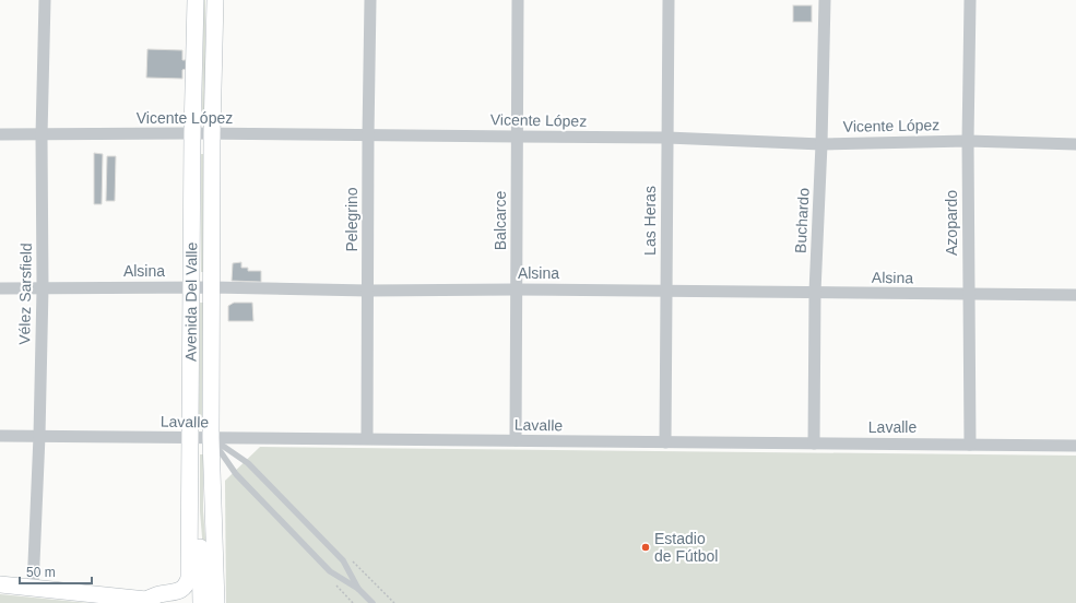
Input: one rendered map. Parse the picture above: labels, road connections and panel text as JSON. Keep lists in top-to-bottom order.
{
  "streets": {
    "main road": ["Avenida Del Valle"],
    "street": [
      "Vicente López",
      "Pelegrino",
      "Balcarce",
      "Las Heras",
      "Buchardo",
      "Azopardo",
      "Alsina",
      "Vélez Sarsfield",
      "Lavalle"
    ]
  },
  "crossings": [
    ["Vicente López", "Pelegrino"],
    ["Vicente López", "Balcarce"],
    ["Vicente López", "Las Heras"],
    ["Vicente López", "Buchardo"],
    ["Vicente López", "Azopardo"],
    ["Vicente López", "Vélez Sarsfield"],
    ["Vicente López", "Avenida Del Valle"],
    ["Pelegrino", "Alsina"],
    ["Pelegrino", "Lavalle"],
    ["Balcarce", "Alsina"],
    ["Balcarce", "Lavalle"],
    ["Las Heras", "Alsina"],
    ["Las Heras", "Lavalle"],
    ["Buchardo", "Alsina"],
    ["Buchardo", "Lavalle"],
    ["Azopardo", "Alsina"],
    ["Azopardo", "Lavalle"],
    ["Alsina", "Vélez Sarsfield"],
    ["Alsina", "Avenida Del Valle"],
    ["Vélez Sarsfield", "Lavalle"],
    ["Avenida Del Valle", "Lavalle"]
  ],
  "places": ["Estadio de Fútbol"],
  "scale_bar": "50 m"
}
